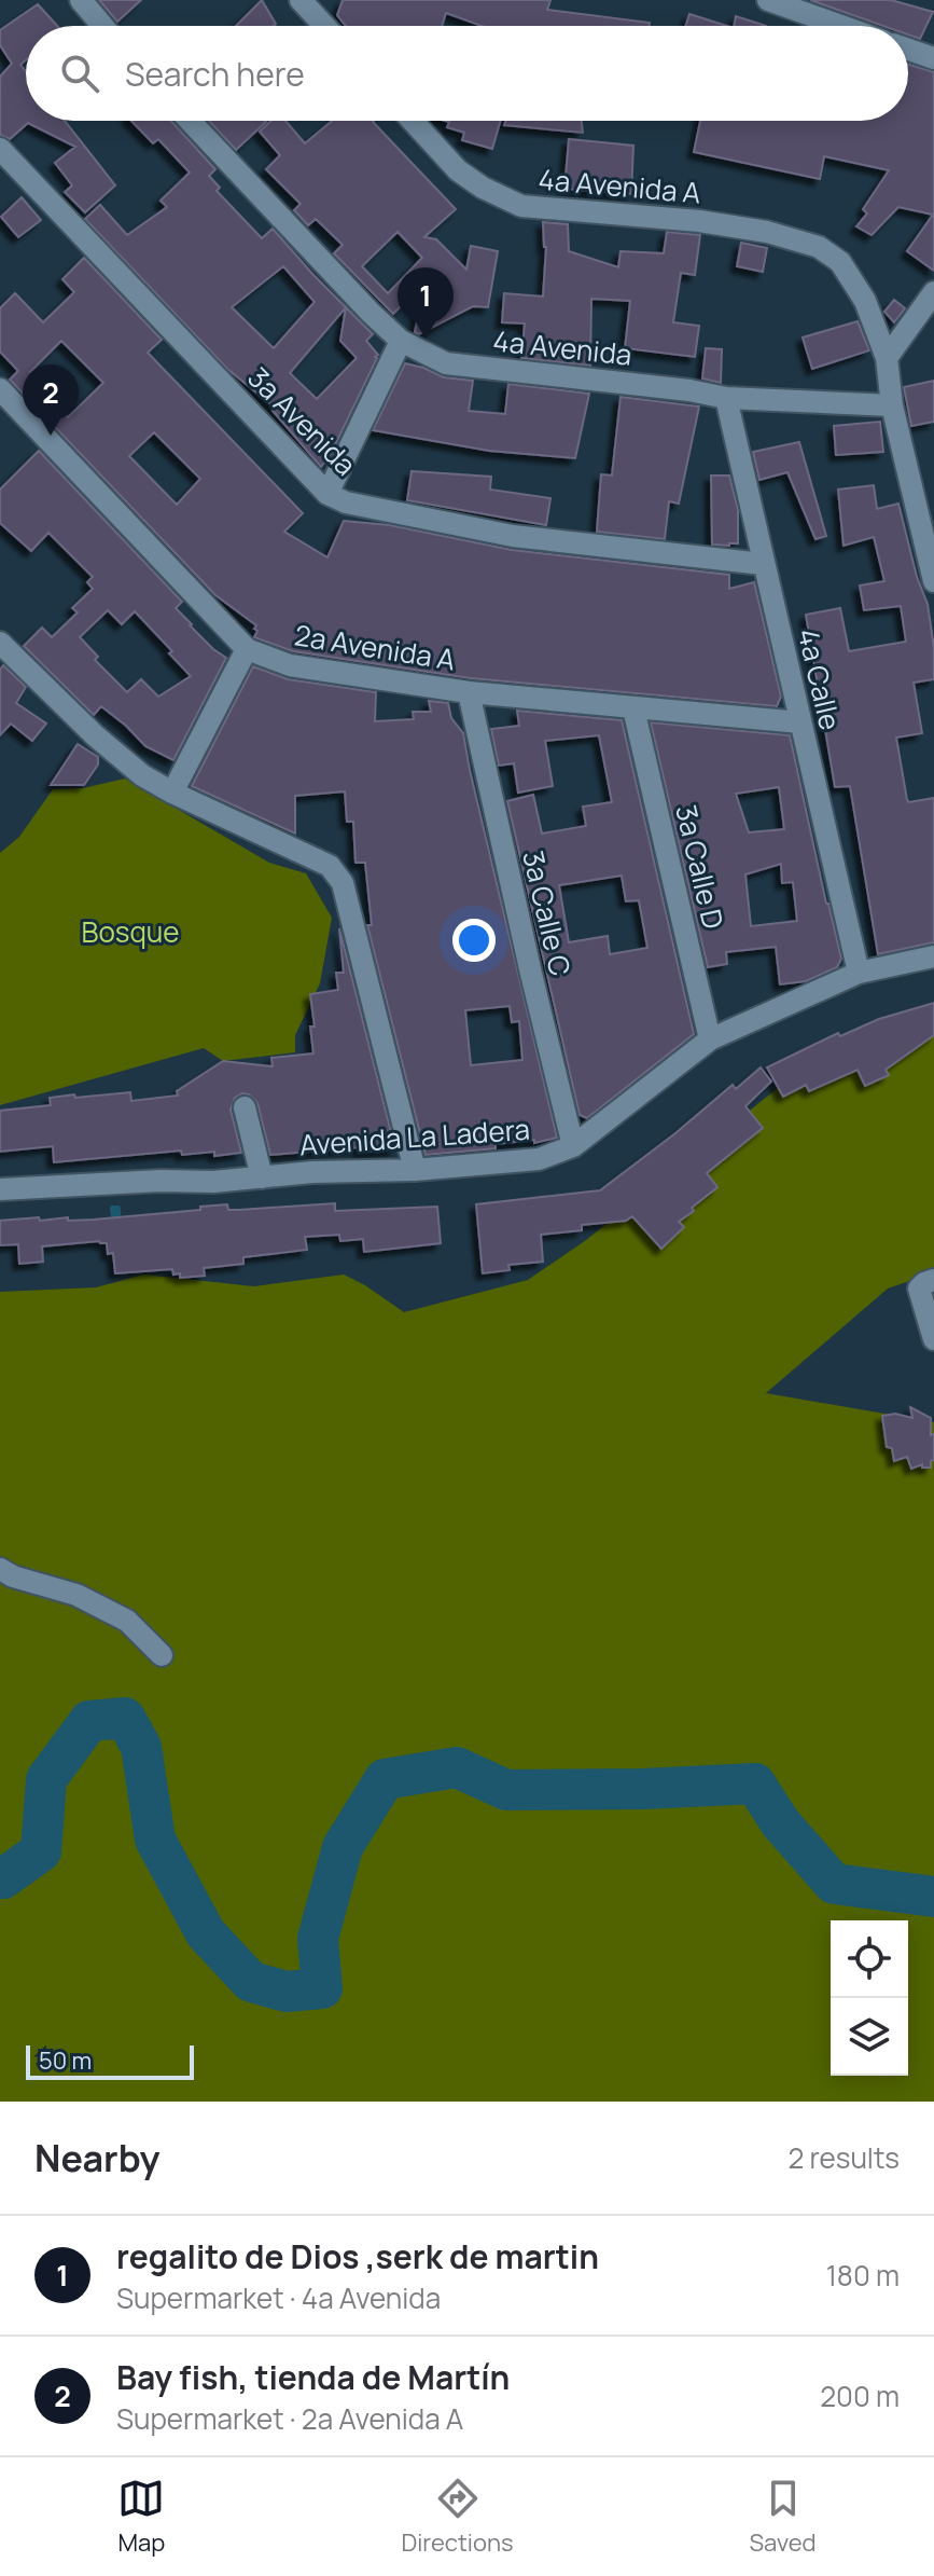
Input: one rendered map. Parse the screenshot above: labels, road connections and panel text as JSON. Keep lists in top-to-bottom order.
{
  "streets": {
    "street": [
      "4a Avenida A",
      "4a Avenida",
      "3a Avenida",
      "2a Avenida A",
      "4a Calle",
      "3a Calle D",
      "3a Calle C",
      "Avenida La Ladera"
    ]
  },
  "crossings": [
    ["4a Avenida", "4a Calle"],
    ["3a Avenida", "4a Calle"],
    ["2a Avenida A", "4a Calle"],
    ["2a Avenida A", "3a Calle D"],
    ["2a Avenida A", "3a Calle C"],
    ["4a Calle", "Avenida La Ladera"],
    ["3a Calle D", "Avenida La Ladera"],
    ["3a Calle C", "Avenida La Ladera"]
  ],
  "parks": ["Bosque"],
  "scale_bar": "50 m",
  "page": {
    "search": "Search here",
    "pins": ["1", "2"],
    "scale": "50 m",
    "heading": ["Nearby", "2 results"],
    "list": [
      {
        "mark": "1",
        "name": "regalito de Dios ,serk de martin",
        "note": "Supermarket · 4a Avenida",
        "value": "180 m"
      },
      {
        "mark": "2",
        "name": "Bay fish, tienda de Martín",
        "note": "Supermarket · 2a Avenida A",
        "value": "200 m"
      }
    ],
    "nav": ["Map", "Directions", "Saved"]
  }
}
